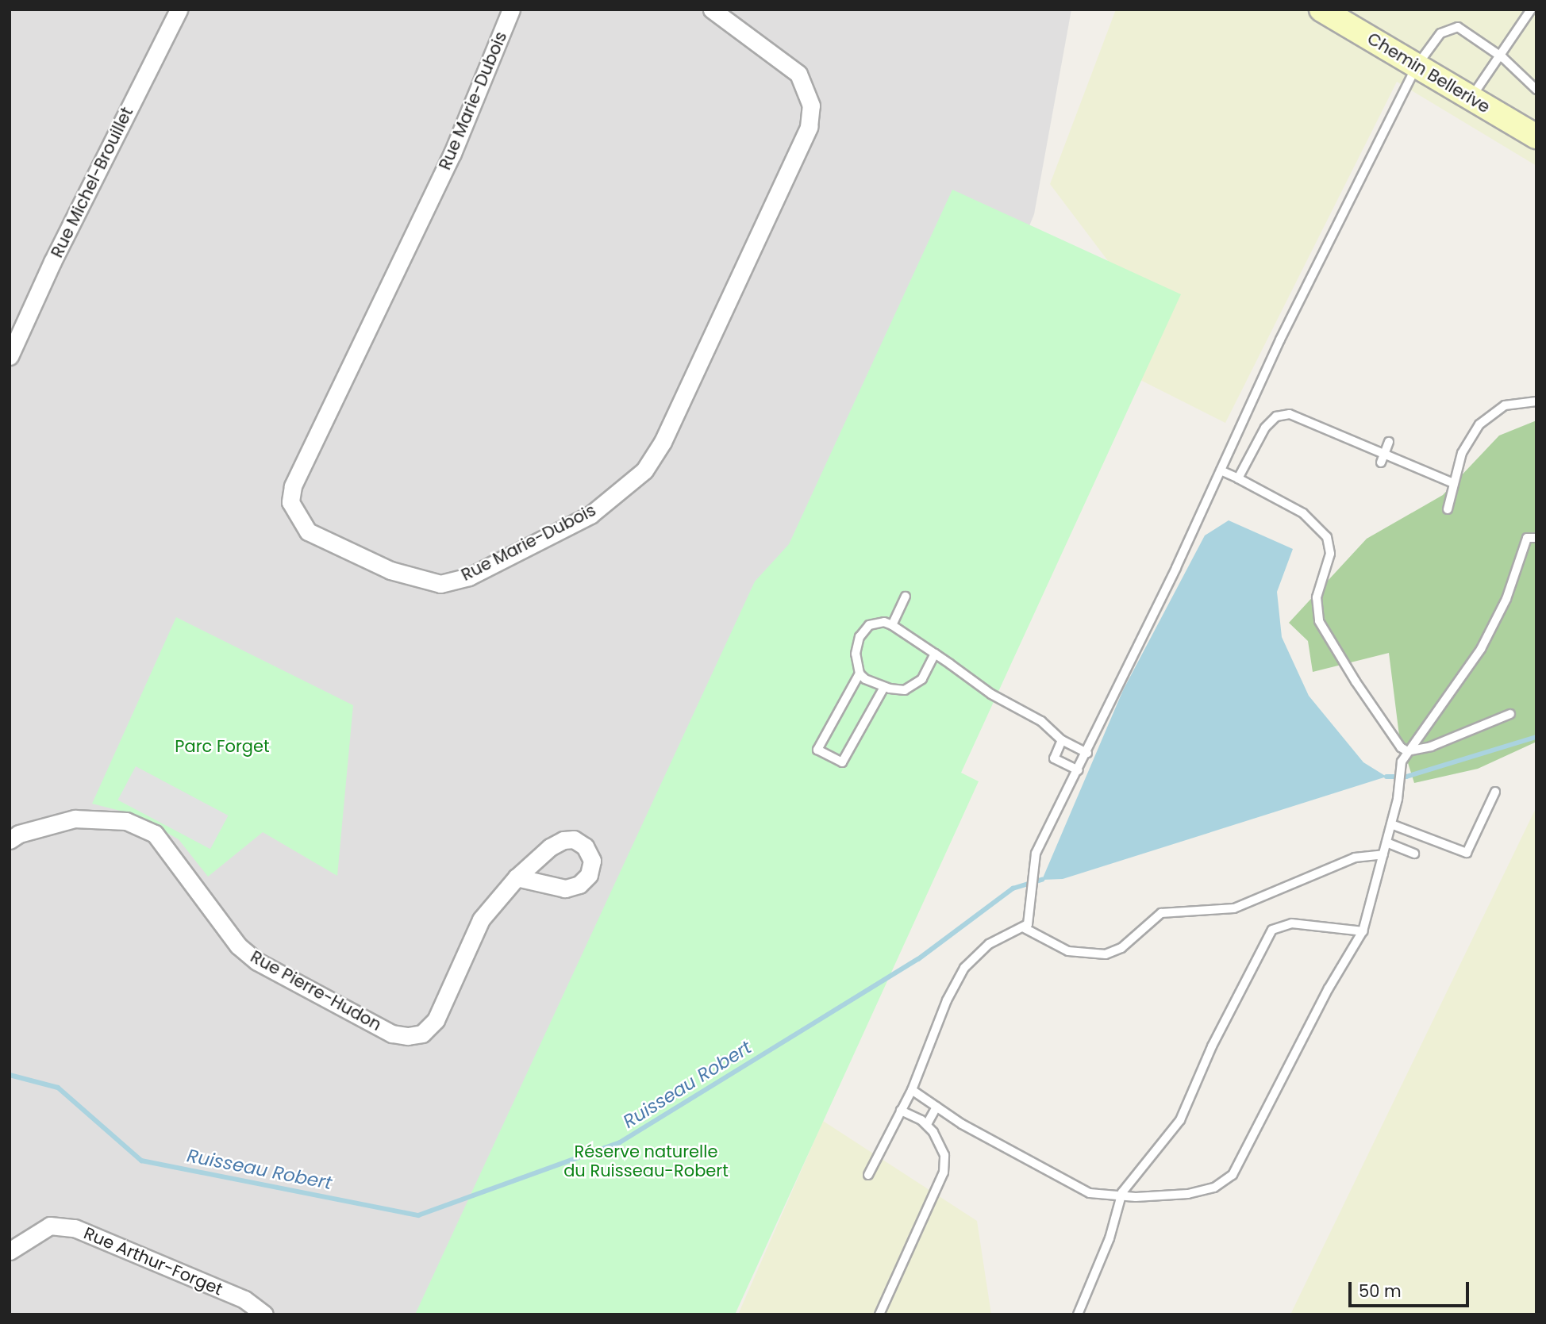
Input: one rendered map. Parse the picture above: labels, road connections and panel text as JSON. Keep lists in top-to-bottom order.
{
  "streets": {
    "street": [
      "Chemin Bellerive",
      "Rue Marie-Dubois",
      "Rue Michel-Brouillet",
      "Rue Pierre-Hudon",
      "Rue Arthur-Forget"
    ]
  },
  "water": ["Ruisseau Robert"],
  "parks": ["Parc Forget", "Réserve naturelle du Ruisseau-Robert"],
  "scale_bar": "50 m"
}
